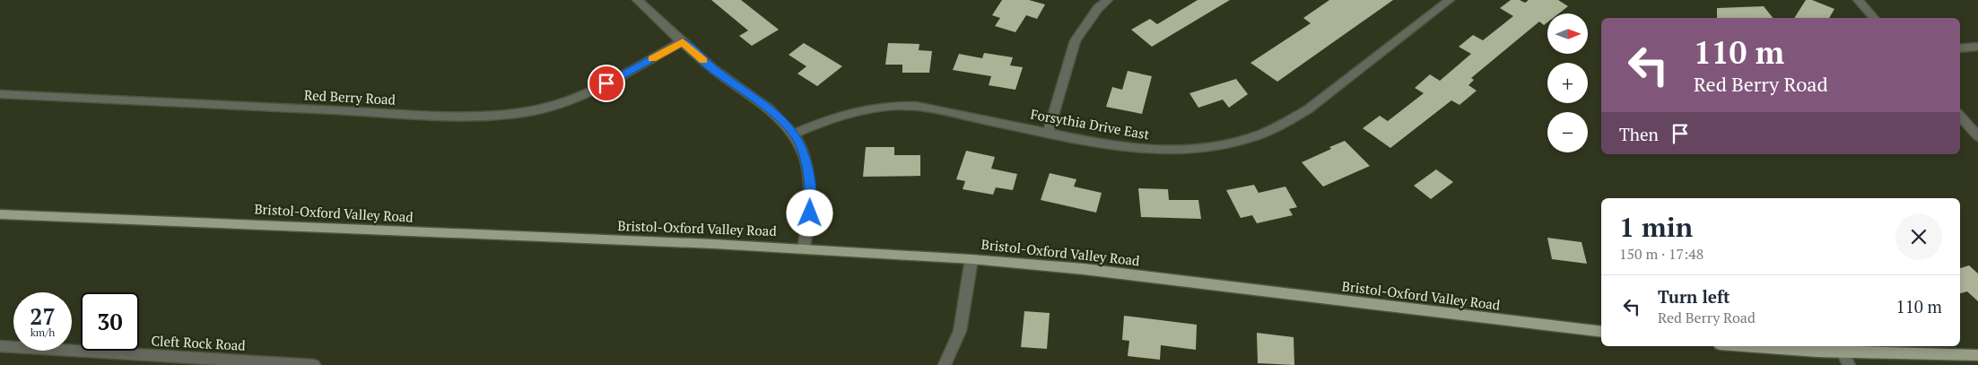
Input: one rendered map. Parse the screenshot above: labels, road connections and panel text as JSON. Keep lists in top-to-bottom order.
{
  "streets": {
    "main road": ["Bristol-Oxford Valley Road"],
    "street": ["Red Berry Road", "Forsythia Drive East", "Cleft Rock Road"]
  },
  "north": "right",
  "page": {
    "map_buttons": ["+", "−"],
    "turn": ["110 m", "Red Berry Road"],
    "then": "Then",
    "heading": ["1 min", "150 m · 17:48"],
    "list": [
      {
        "name": "Turn left",
        "note": "Red Berry Road",
        "value": "110 m"
      }
    ],
    "speed": "27 km/h",
    "limit": "30"
  }
}
